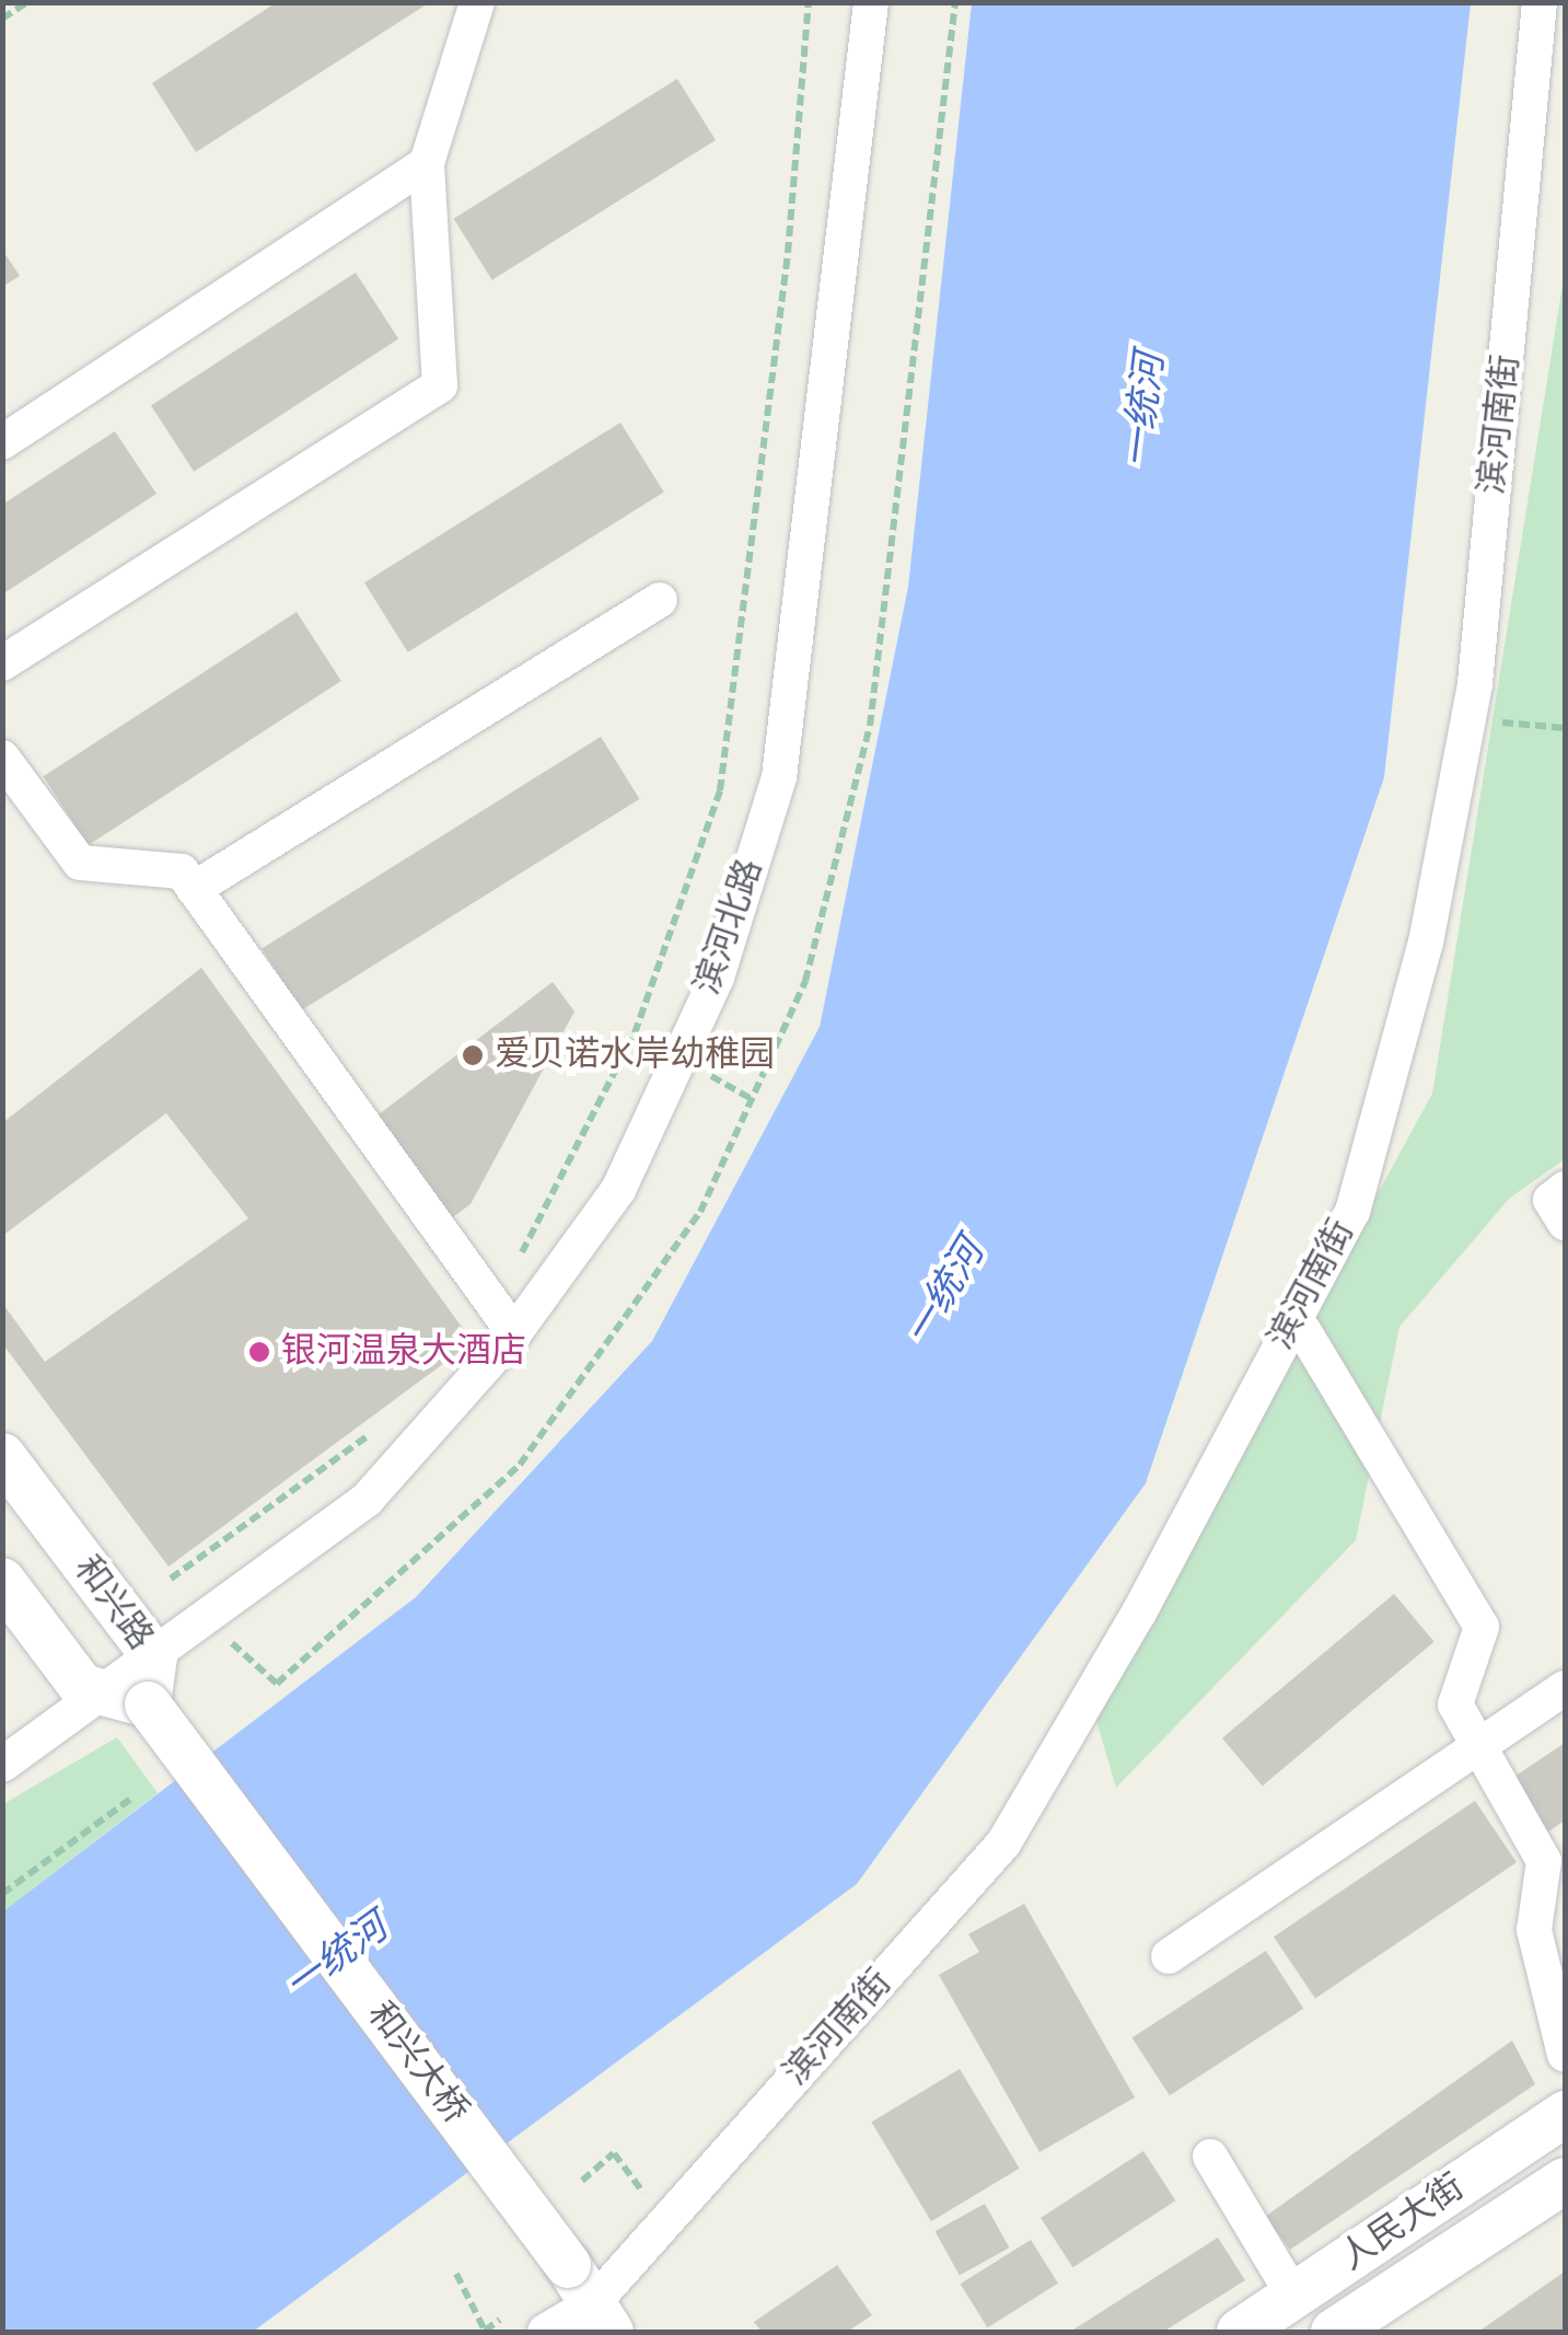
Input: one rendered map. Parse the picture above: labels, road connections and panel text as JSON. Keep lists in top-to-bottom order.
{
  "streets": {
    "street": [
      "滨河南街",
      "滨河北路",
      "和兴路",
      "和兴大桥",
      "人民大街"
    ]
  },
  "crossings": [
    ["滨河南街", "和兴大桥"],
    ["滨河北路", "和兴路"],
    ["和兴路", "和兴大桥"]
  ],
  "water": ["一统河"],
  "places": ["爱贝诺水岸幼稚园", "银河温泉大酒店"]
}
